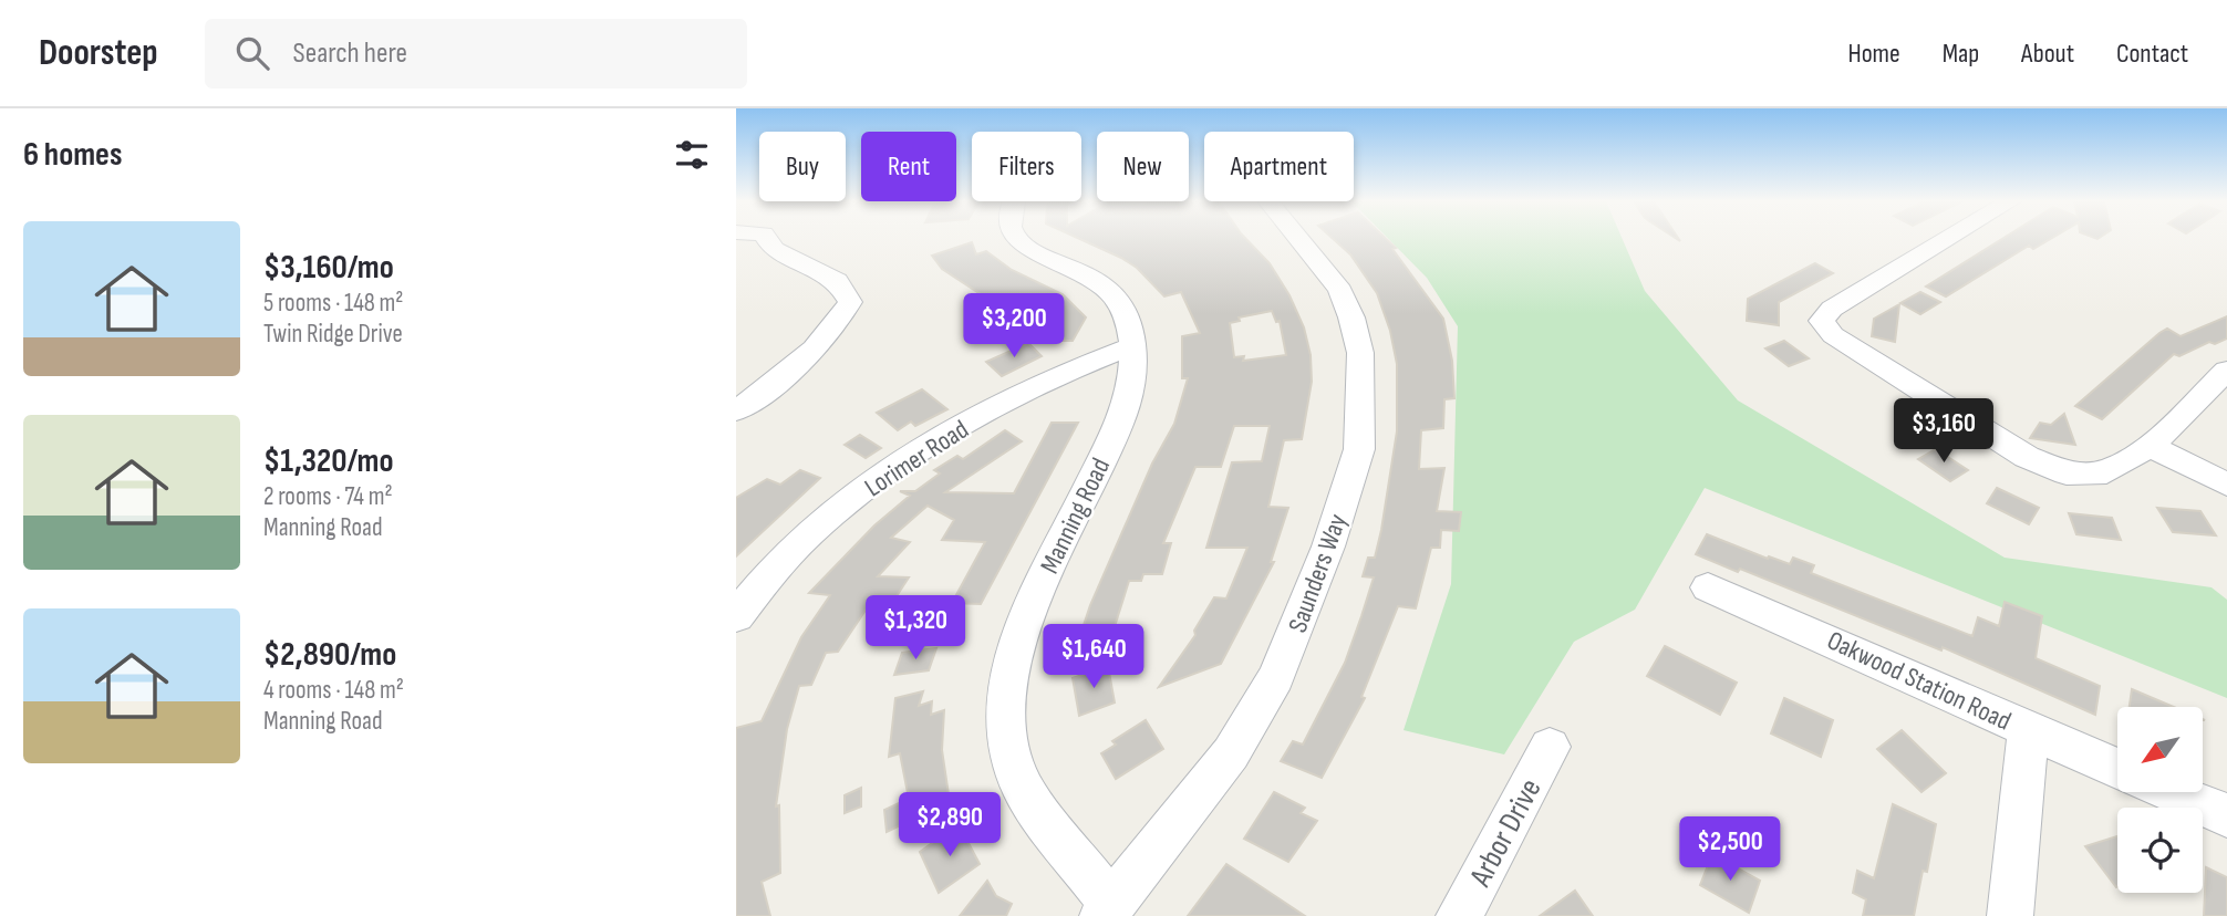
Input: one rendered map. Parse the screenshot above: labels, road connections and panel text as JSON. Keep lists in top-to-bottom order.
{
  "streets": {
    "street": [
      "Lorimer Road",
      "Manning Road",
      "Saunders Way",
      "Oakwood Station Road",
      "Arbor Drive"
    ]
  },
  "crossings": [
    ["Lorimer Road", "Manning Road"],
    ["Manning Road", "Saunders Way"]
  ],
  "north": "bottom left",
  "page": {
    "header": "Doorstep",
    "search": "Search here",
    "nav": [
      "Home",
      "Map",
      "About",
      "Contact"
    ],
    "heading": "6 homes",
    "chip": [
      "Buy",
      "Rent",
      "Filters",
      "New",
      "Apartment"
    ],
    "list": [
      {
        "name": "$3,160/mo",
        "note": "5 rooms · 148 m² · Twin Ridge Drive"
      },
      {
        "name": "$1,320/mo",
        "note": "2 rooms · 74 m² · Manning Road"
      },
      {
        "name": "$2,890/mo",
        "note": "4 rooms · 148 m² · Manning Road"
      }
    ],
    "price": [
      "$3,200",
      "$3,160",
      "$1,320",
      "$1,640",
      "$2,890",
      "$2,500"
    ]
  }
}
